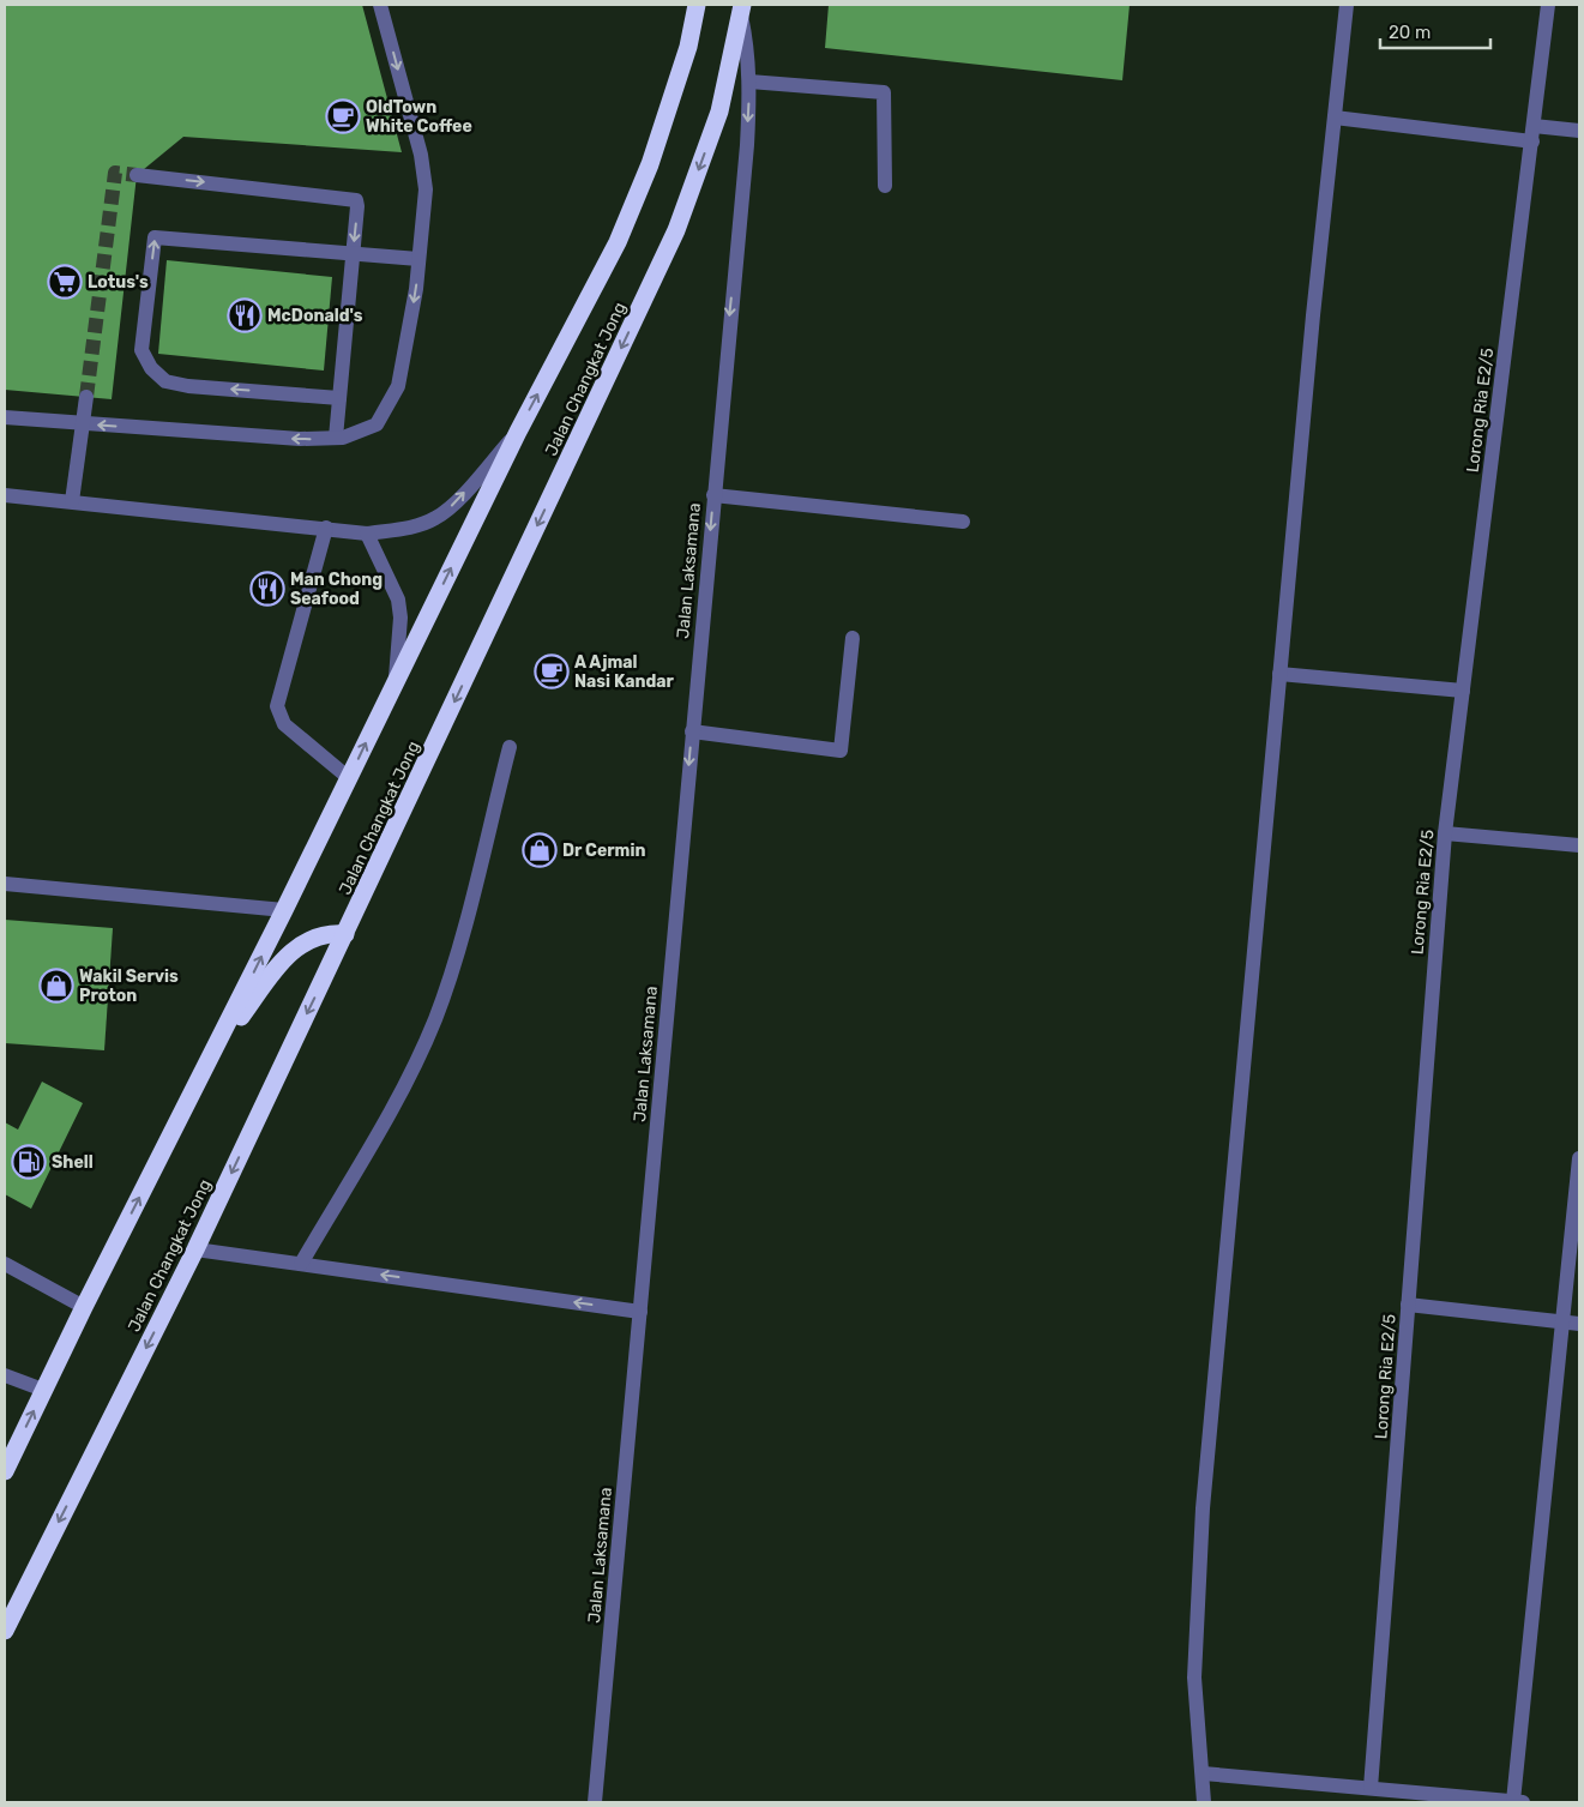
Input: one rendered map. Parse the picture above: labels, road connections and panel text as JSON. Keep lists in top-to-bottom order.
{
  "streets": {
    "highway": ["Jalan Changkat Jong"],
    "street": ["Lorong Ria E2/5", "Jalan Laksamana"]
  },
  "crossings": [
    ["Jalan Changkat Jong", "Jalan Laksamana"]
  ],
  "one_way": ["Jalan Laksamana"],
  "places": {
    "cafe": ["OldTown White Coffee", "A Ajmal Nasi Kandar"],
    "supermarket": ["Lotus's"],
    "restaurant": ["McDonald's", "Man Chong Seafood"],
    "shop": ["Dr Cermin", "Wakil Servis Proton"],
    "fuel station": ["Shell"]
  },
  "scale_bar": "20 m"
}
